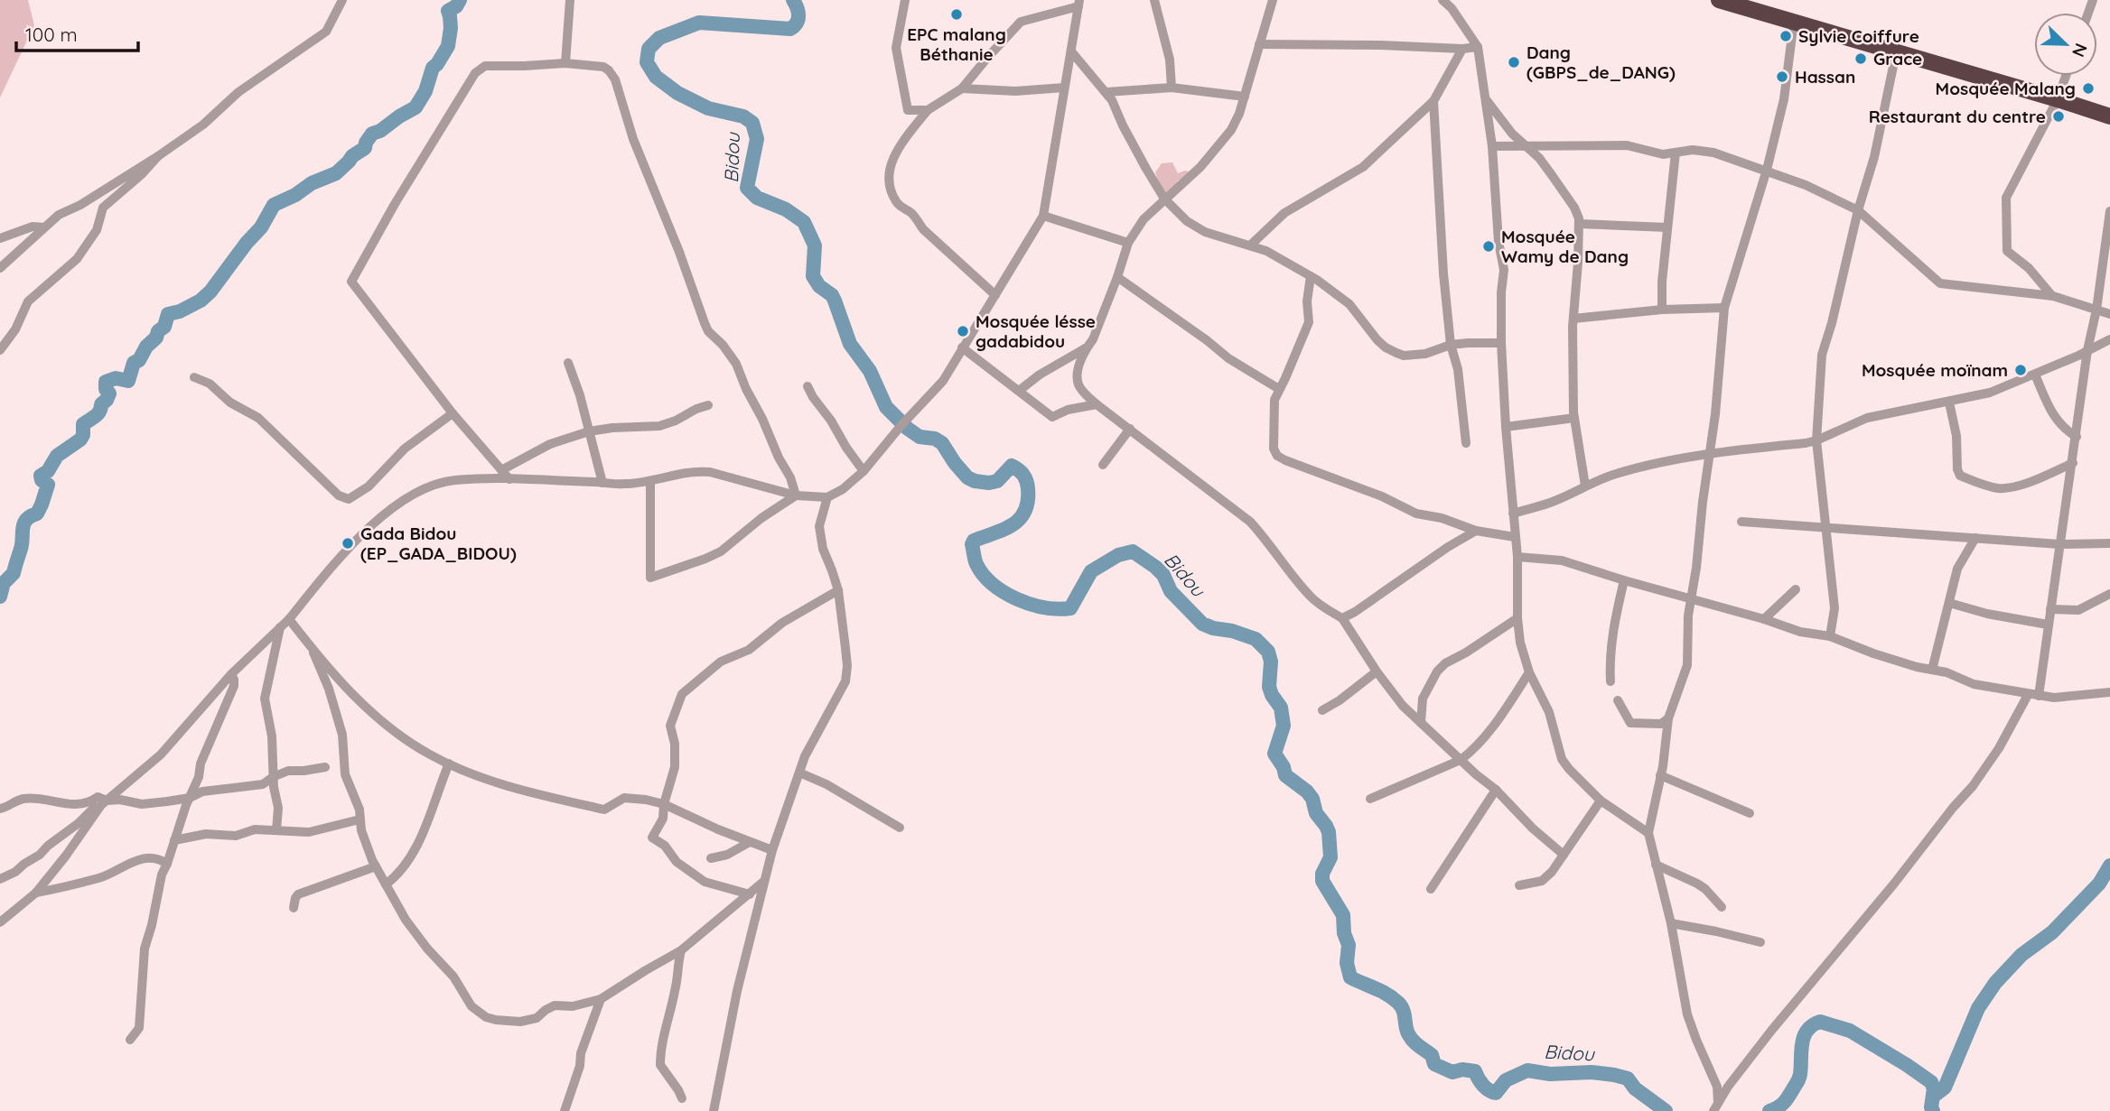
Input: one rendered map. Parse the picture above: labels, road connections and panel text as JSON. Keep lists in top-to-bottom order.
{
  "water": ["Bidou"],
  "places": [
    "EPC malang Béthanie",
    "Sylvie Coiffure",
    "Grace",
    "Dang (GBPS_de_DANG)",
    "Hassan",
    "Mosquée Malang",
    "Restaurant du centre",
    "Mosquée Wamy de Dang",
    "Mosquée lésse gadabidou",
    "Mosquée moïnam",
    "Gada Bidou (EP_GADA_BIDOU)"
  ],
  "scale_bar": "100 m",
  "north": "bottom right"
}
